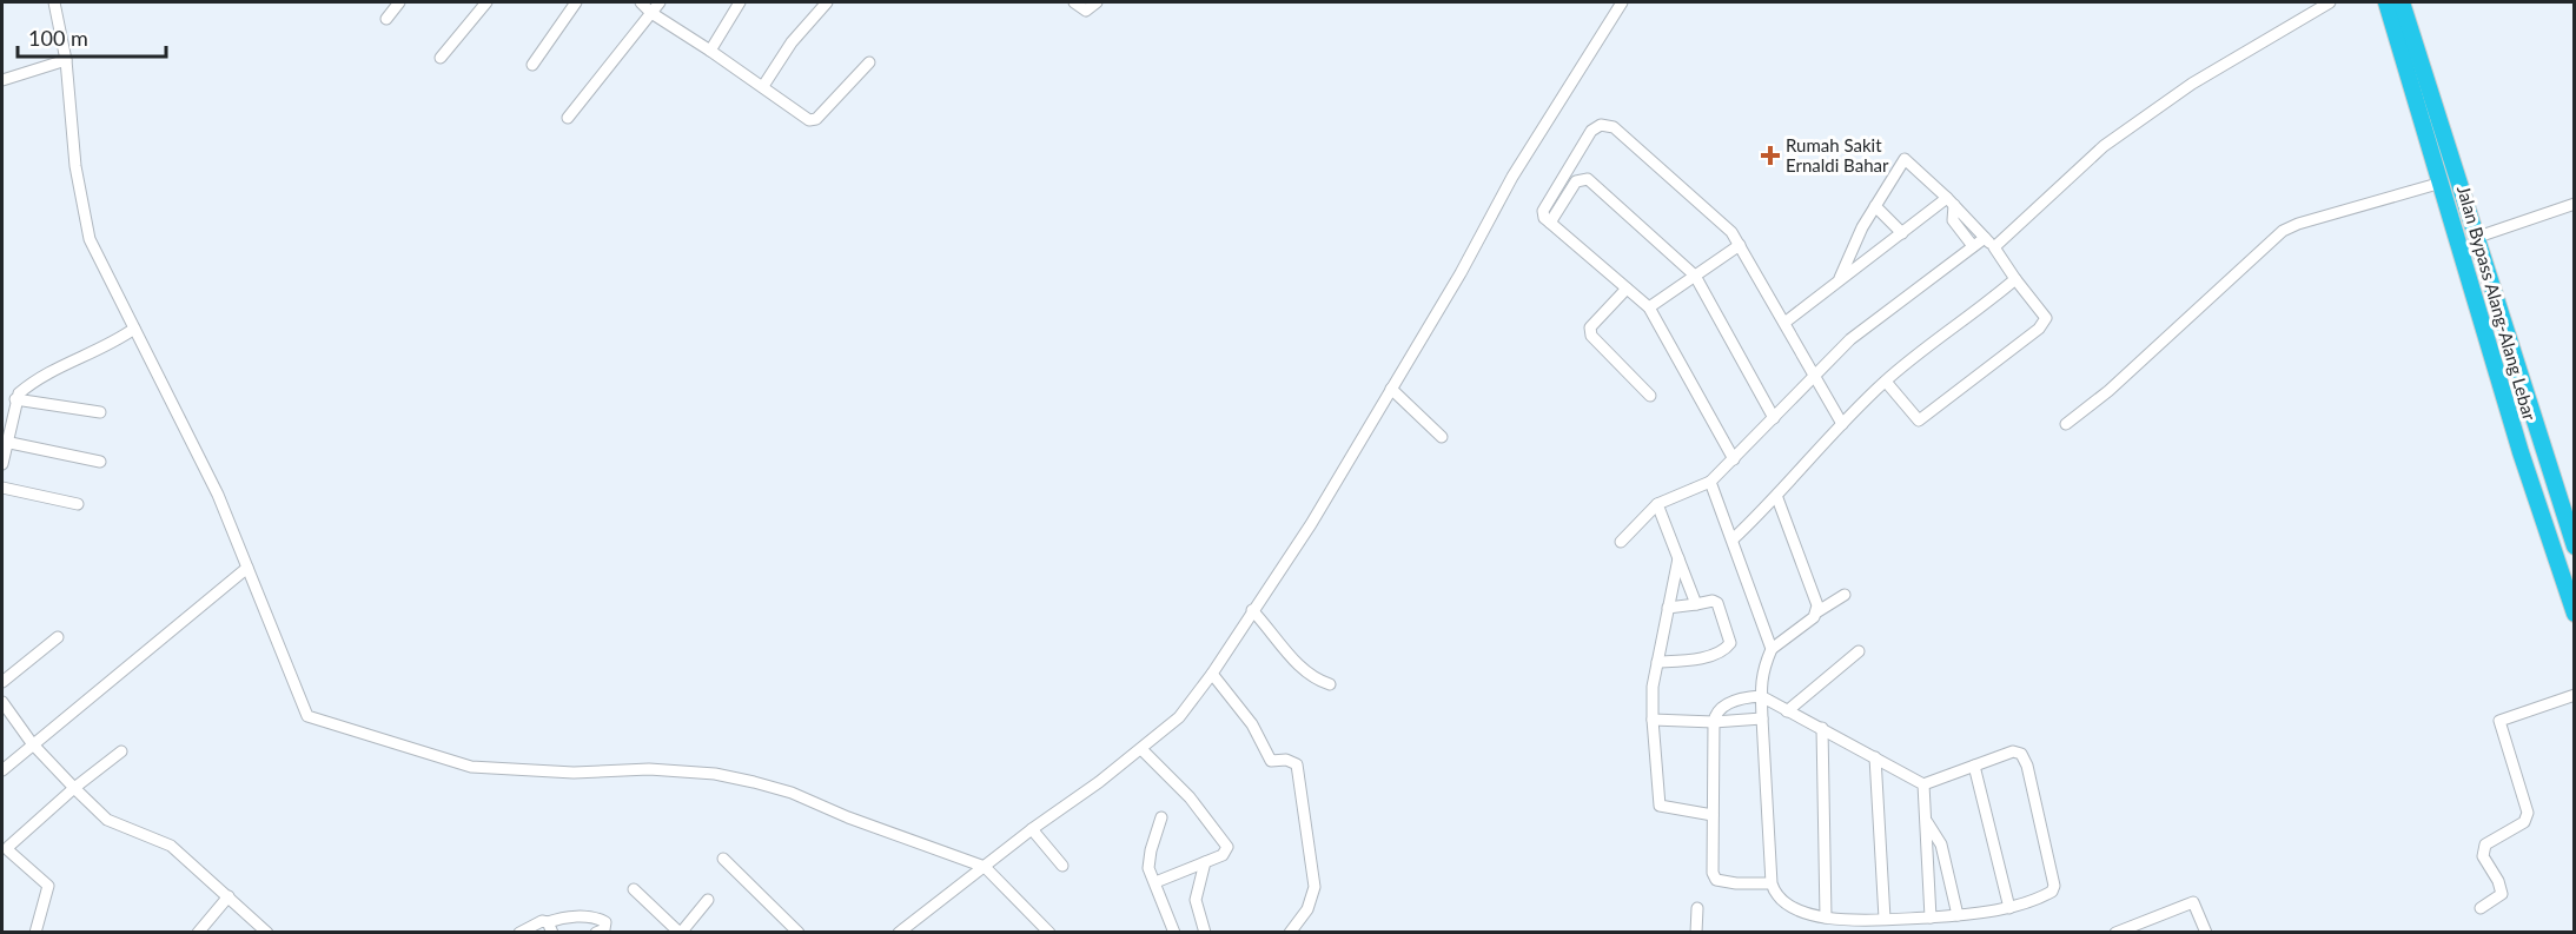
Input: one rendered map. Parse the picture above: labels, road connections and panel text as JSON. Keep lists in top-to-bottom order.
{
  "streets": {
    "highway": ["Jalan Bypass Alang-Alang Lebar"]
  },
  "places": {
    "health": ["Rumah Sakit Ernaldi Bahar"]
  },
  "scale_bar": "100 m"
}
